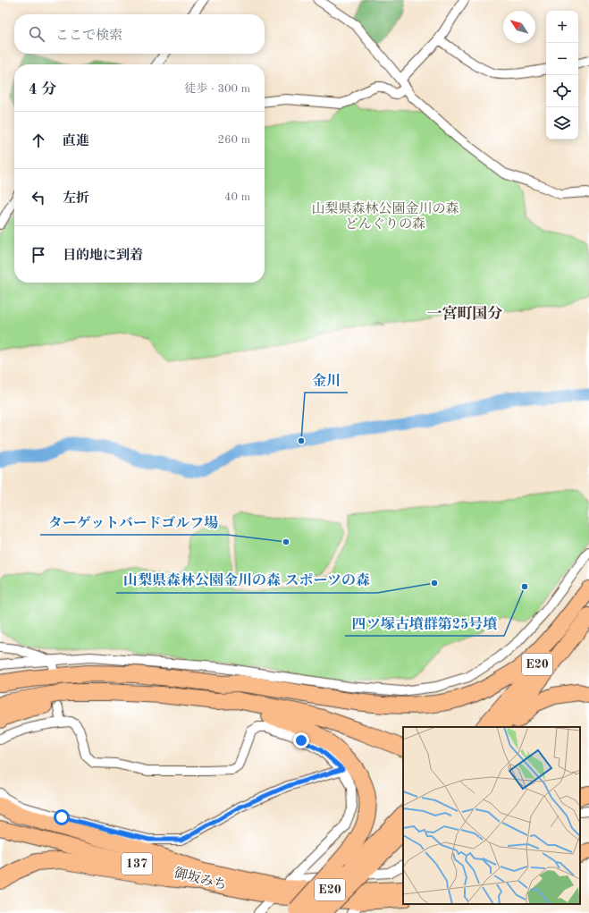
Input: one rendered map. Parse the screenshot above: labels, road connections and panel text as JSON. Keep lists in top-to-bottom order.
{
  "streets": {
    "highway": ["E20", "137", "御坂みち"]
  },
  "districts": ["一宮町国分"],
  "parks": ["山梨県森林公園金川の森 どんぐりの森"],
  "places": [
    "金川",
    "ターゲットバードゴルフ場",
    "山梨県森林公園金川の森 スポーツの森",
    "四ツ塚古墳群第25号墳"
  ],
  "north": "top left",
  "page": {
    "map_buttons": ["+", "−"],
    "search": "ここで検索",
    "heading": ["4 分", "徒歩 · 300 m"],
    "list": [
      ["直進", "260 m"],
      ["左折", "40 m"],
      "目的地に到着"
    ]
  }
}
